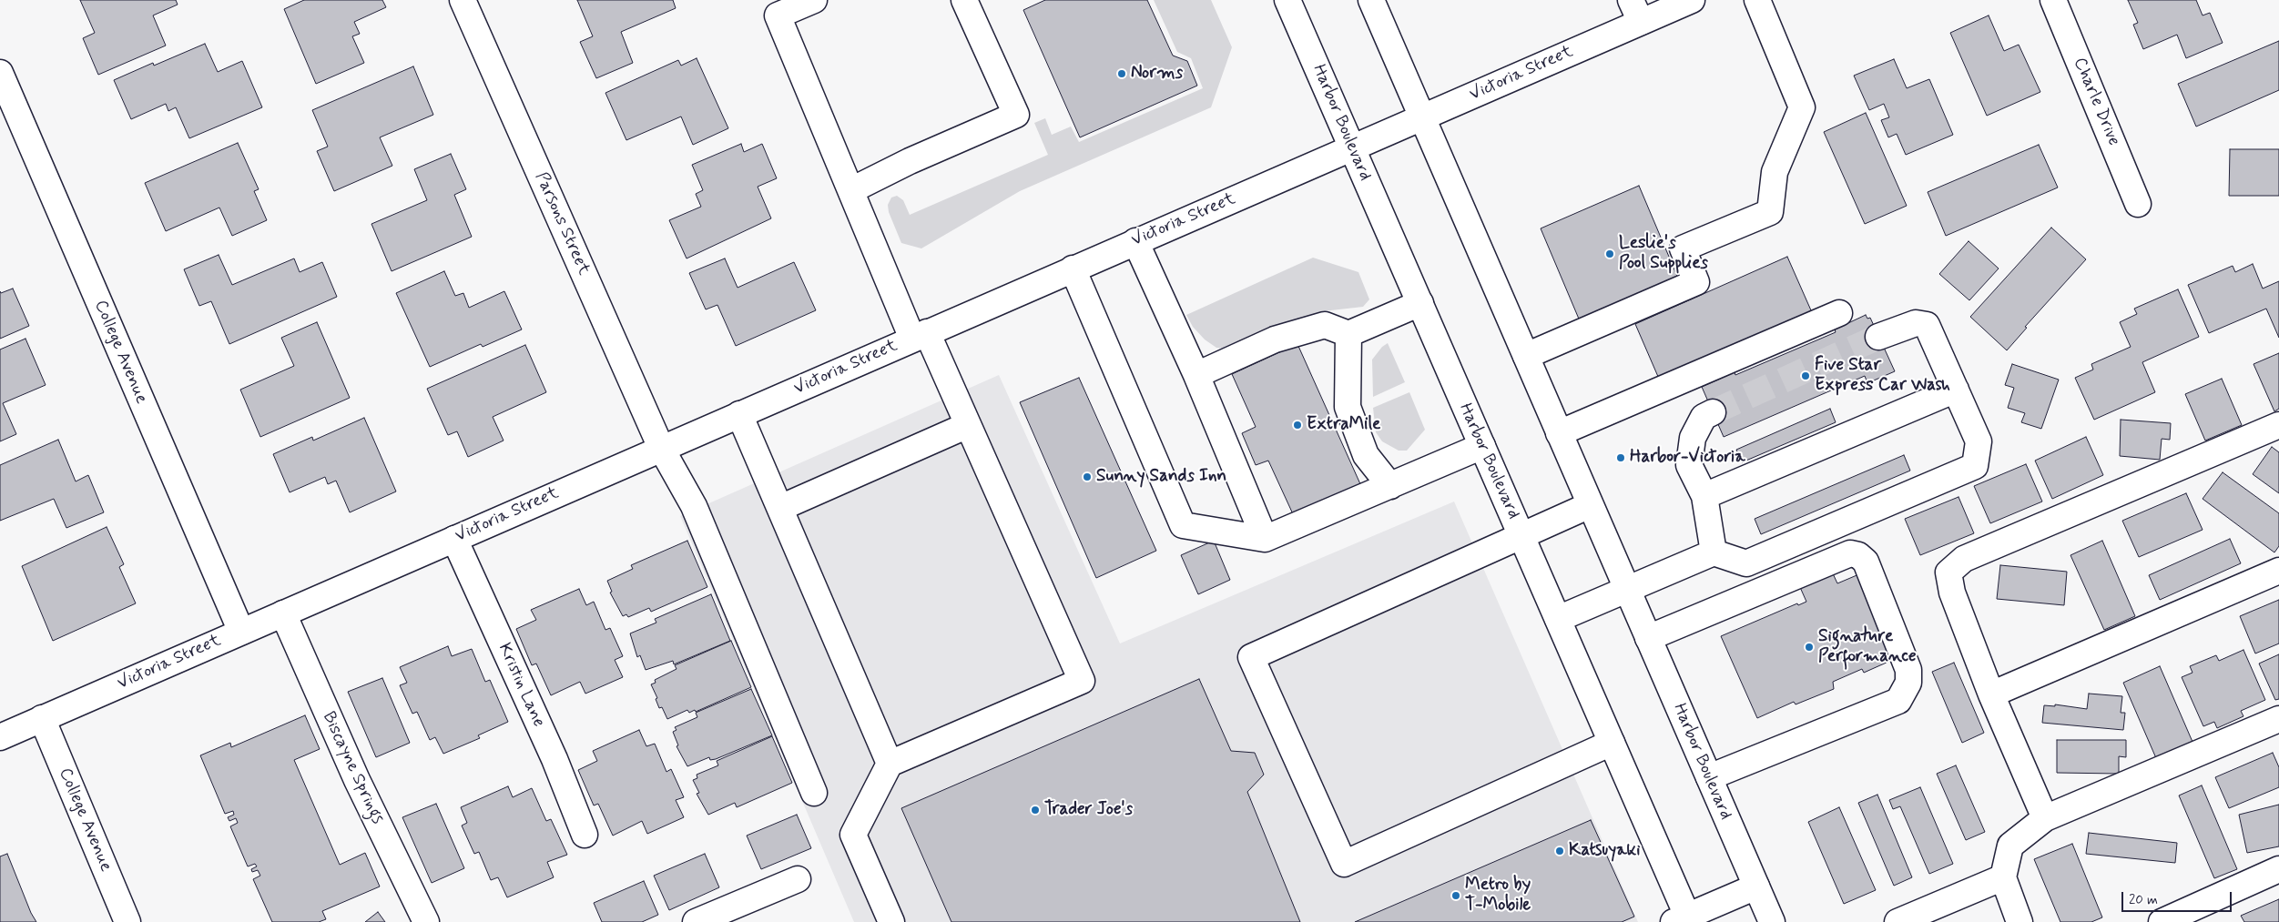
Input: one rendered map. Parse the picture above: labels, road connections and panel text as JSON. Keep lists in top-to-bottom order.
{
  "streets": {
    "main road": [
      "Victoria Street",
      "Charle Drive",
      "Harbor Boulevard",
      "Parsons Street",
      "College Avenue",
      "Kristin Lane",
      "Biscayne Springs"
    ]
  },
  "crossings": [
    ["Victoria Street", "Harbor Boulevard"],
    ["Victoria Street", "Parsons Street"],
    ["Victoria Street", "College Avenue"],
    ["Victoria Street", "Kristin Lane"],
    ["Victoria Street", "Biscayne Springs"]
  ],
  "places": [
    "Norms",
    "Leslie's Pool Supplies",
    "Five Star Express Car Wash",
    "ExtraMile",
    "Harbor-Victoria",
    "Sunny Sands Inn",
    "Signature Performance",
    "Trader Joe's",
    "Katsuyaki",
    "Metro by T-Mobile"
  ],
  "scale_bar": "20 m"
}
